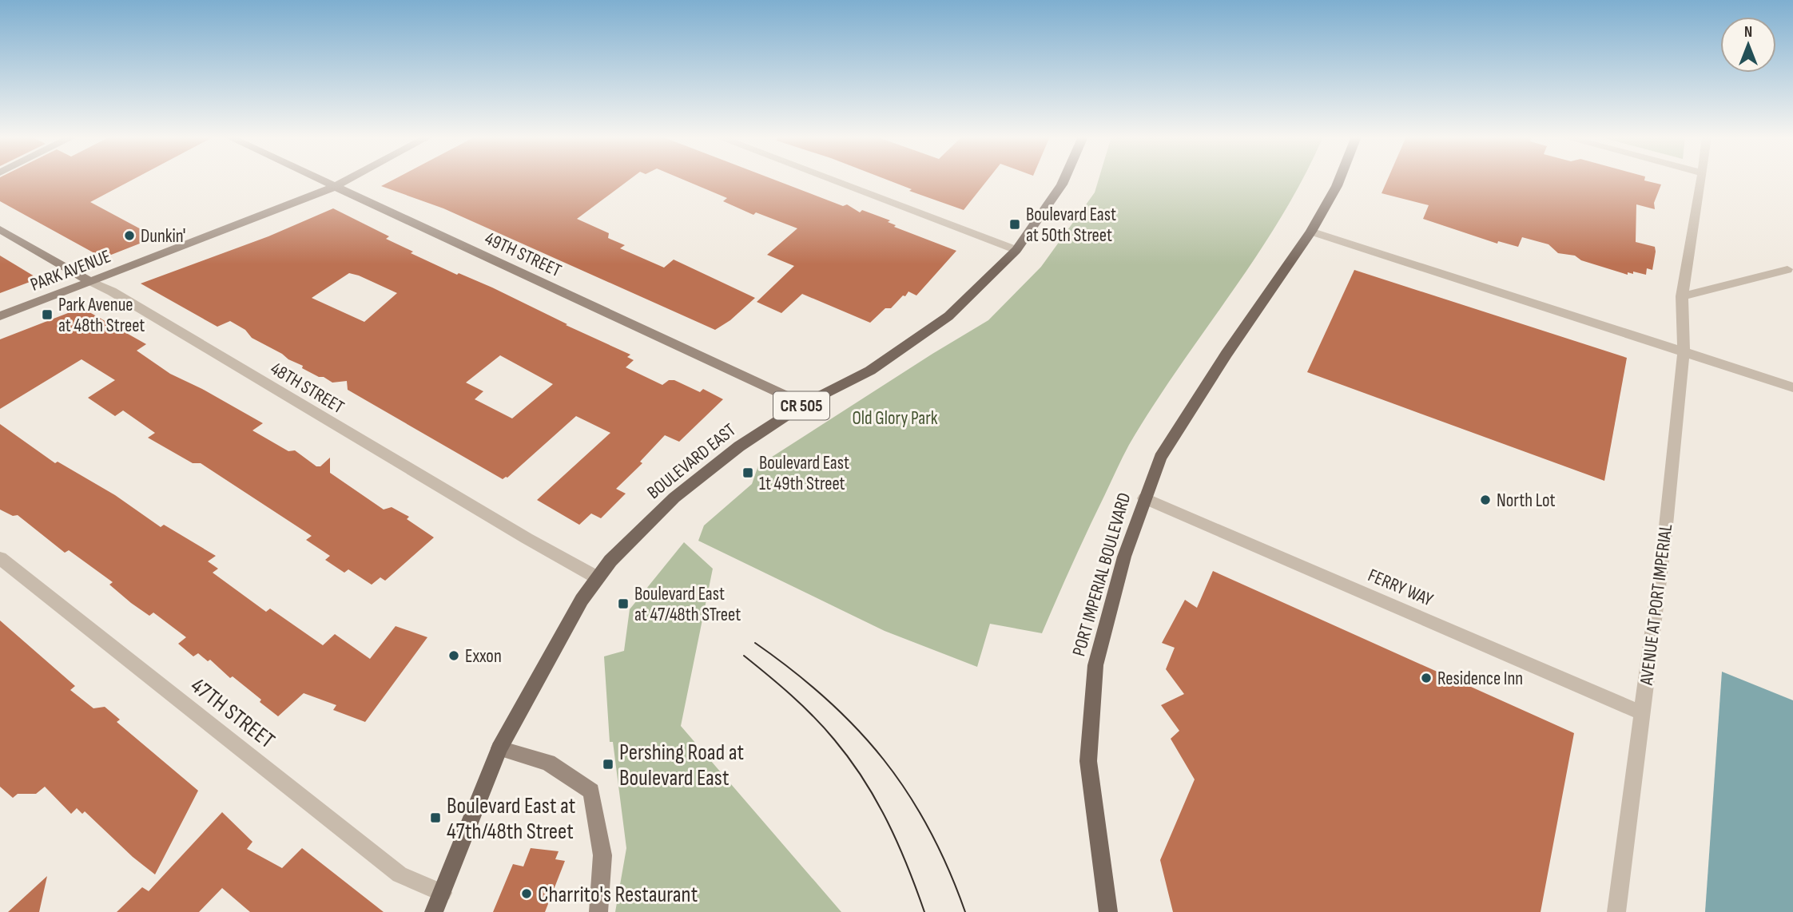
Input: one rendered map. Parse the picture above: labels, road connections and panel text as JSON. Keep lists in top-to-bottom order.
{
  "streets": {
    "main road": ["CR 505", "BOULEVARD EAST", "PORT IMPERIAL BOULEVARD"],
    "street": [
      "49TH STREET",
      "PARK AVENUE",
      "48TH STREET",
      "FERRY WAY",
      "AVENUE AT PORT IMPERIAL",
      "47TH STREET"
    ]
  },
  "crossings": [
    ["49TH STREET", "PARK AVENUE"],
    ["49TH STREET", "BOULEVARD EAST"],
    ["PARK AVENUE", "48TH STREET"],
    ["48TH STREET", "BOULEVARD EAST"],
    ["BOULEVARD EAST", "47TH STREET"],
    ["PORT IMPERIAL BOULEVARD", "FERRY WAY"],
    ["FERRY WAY", "AVENUE AT PORT IMPERIAL"]
  ],
  "parks": ["Old Glory Park"],
  "places": {
    "transit": [
      "Boulevard East at 50th Street",
      "Park Avenue at 48th Street",
      "Boulevard East 1t 49th Street",
      "Boulevard East at 47/48th STreet",
      "Pershing Road at Boulevard East",
      "Boulevard East at 47th/48th Street"
    ],
    "other": [
      "Dunkin'",
      "North Lot",
      "Exxon",
      "Residence Inn",
      "Charrito's Restaurant"
    ]
  },
  "north": "top"
}
